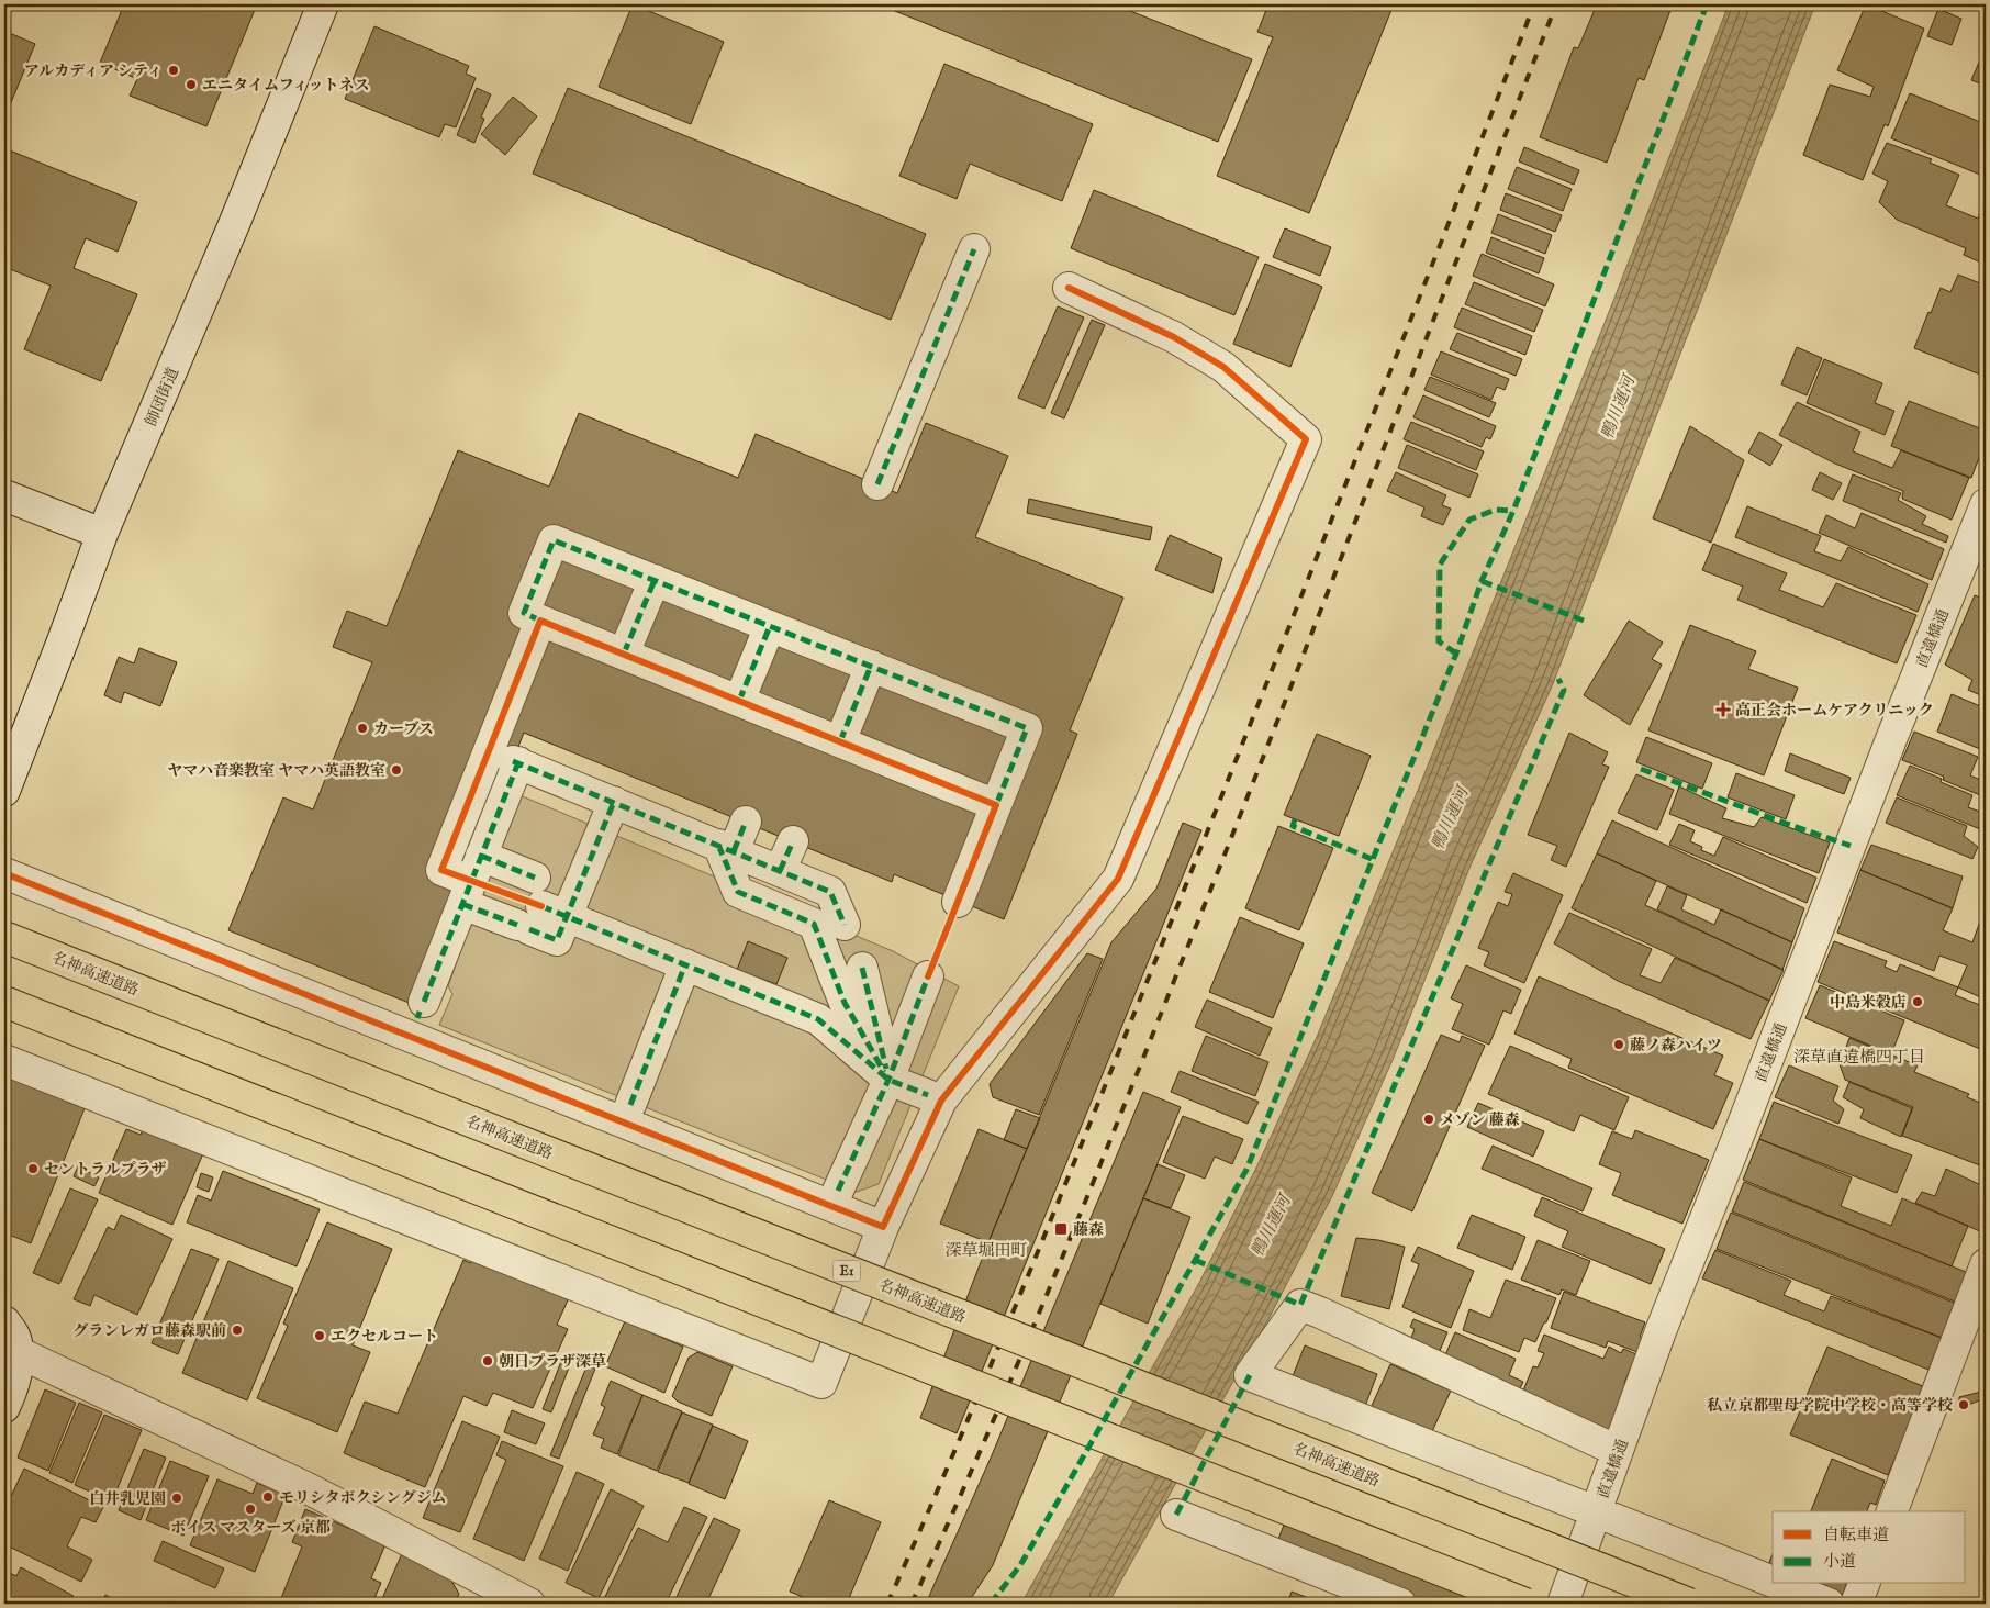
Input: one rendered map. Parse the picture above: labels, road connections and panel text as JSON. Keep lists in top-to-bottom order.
{
  "streets": {
    "highway": ["名神高速道路", "E1"],
    "street": ["師団街道", "直違橋通"]
  },
  "districts": ["深草直違橋四丁目", "深草堀田町"],
  "water": ["鴨川運河"],
  "places": {
    "other": [
      "アルカディア シティ",
      "エニタイムフィットネス",
      "カーブス",
      "ヤマハ音楽教室 ヤマハ英語教室",
      "中島米穀店",
      "藤ノ森ハイツ",
      "メゾン 藤森",
      "セントラルプラザ",
      "グランレガロ藤森駅前",
      "エクセルコート",
      "朝日プラザ深草",
      "私立京都聖母学院中学校・高等学校",
      "モリシタボクシングジム",
      "白井乳児園",
      "ボイス マスターズ 京都"
    ],
    "health": ["高正会ホームケアクリニック"],
    "transit": ["藤森"]
  },
  "legend": ["自転車道", "小道"]
}
